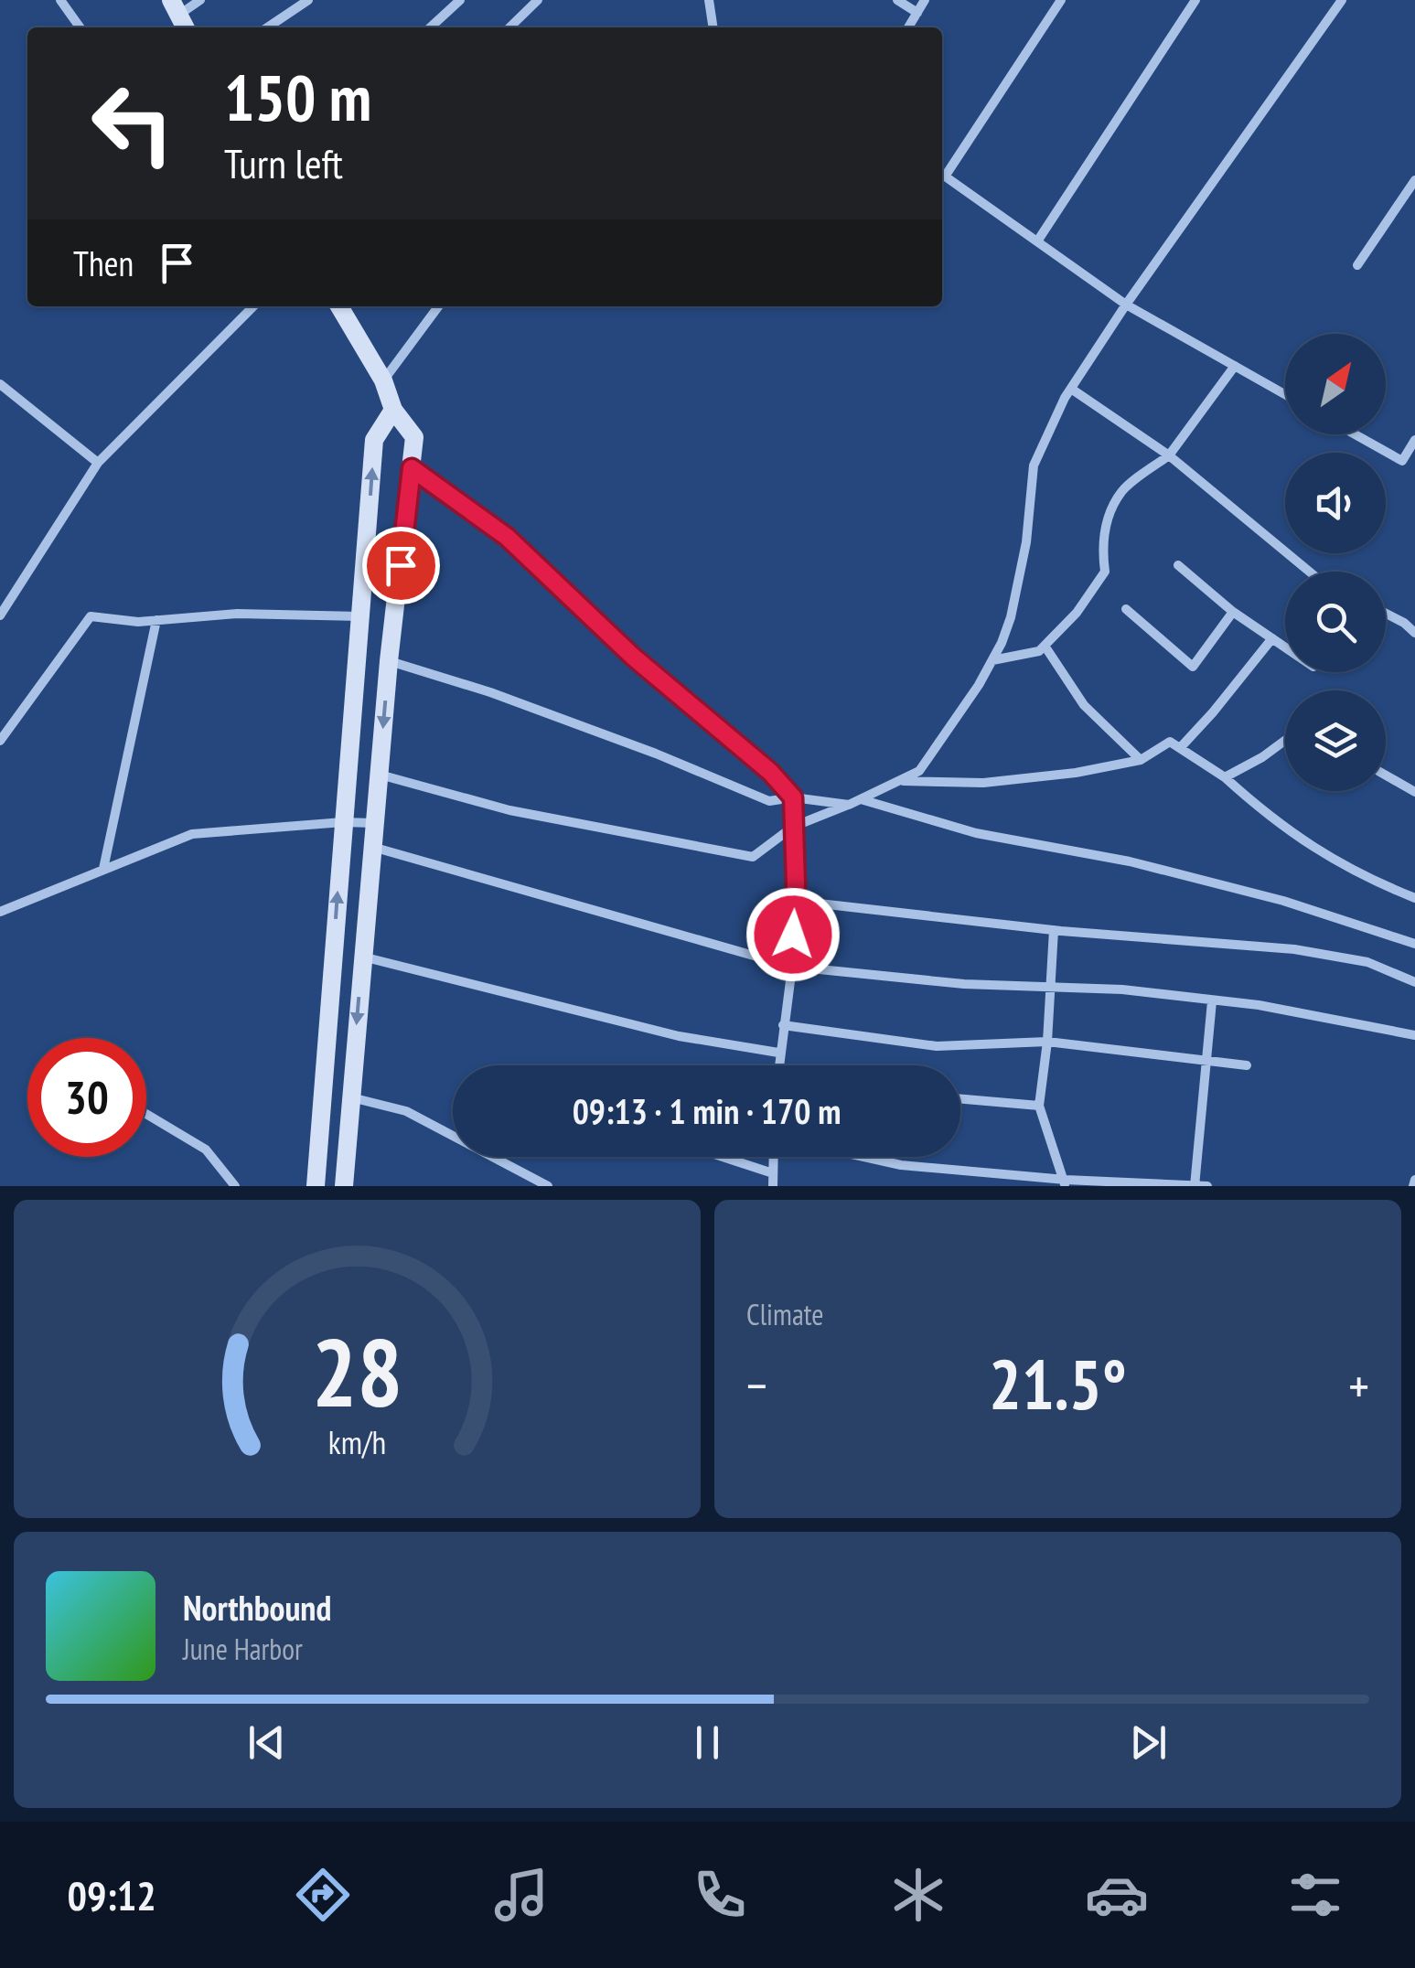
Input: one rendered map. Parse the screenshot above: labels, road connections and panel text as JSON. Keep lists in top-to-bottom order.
{
  "north": "top right",
  "page": {
    "turn": ["150 m", "Turn left"],
    "then": "Then",
    "limit": "30",
    "trip": "09:13 · 1 min · 170 m",
    "tile": "Climate",
    "heat": ["−", "21.5°", "+"],
    "song": ["Northbound", "June Harbor"],
    "tabs": "09:12",
    "gauge": ["28", "km/h"]
  }
}
